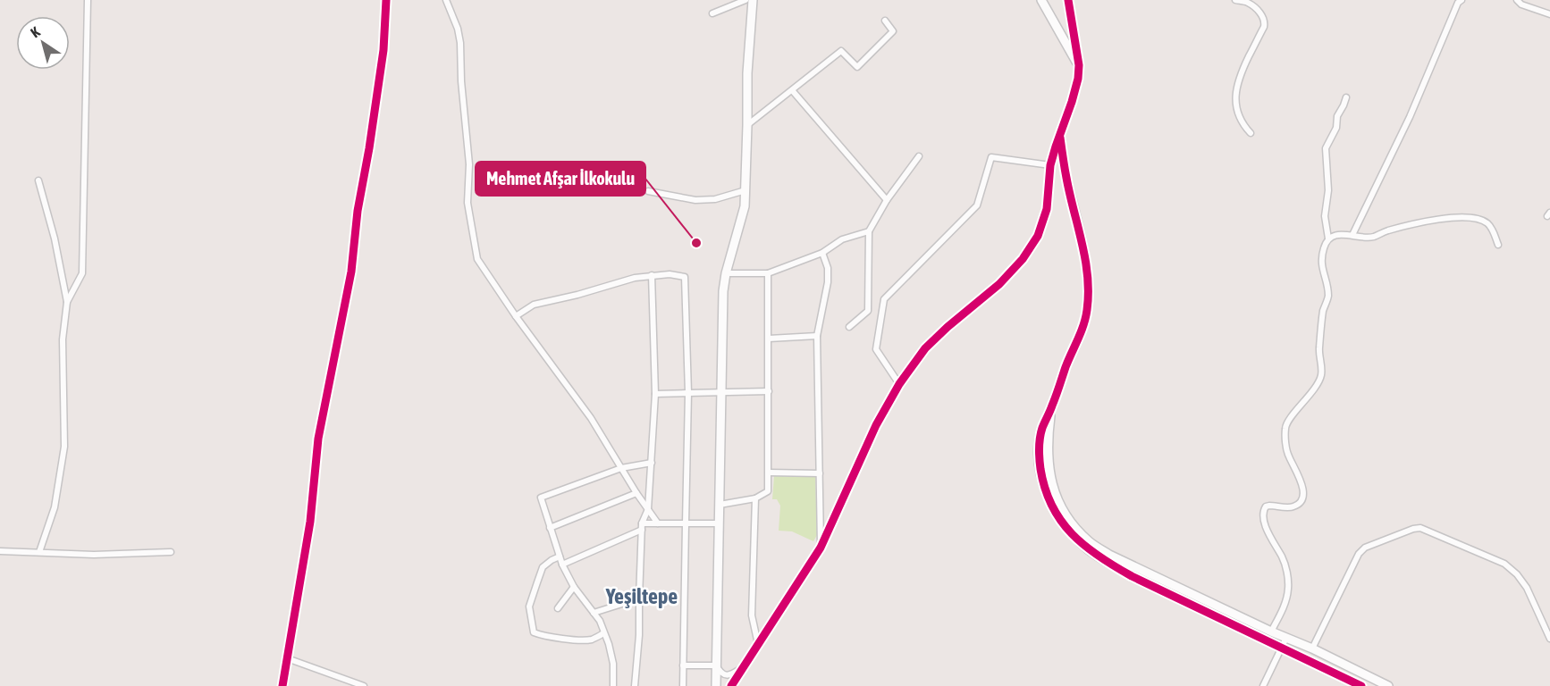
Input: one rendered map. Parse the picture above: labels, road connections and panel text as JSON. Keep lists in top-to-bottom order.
{
  "districts": ["Yeşiltepe"],
  "places": ["Mehmet Afşar İlkokulu"],
  "north": "top left"
}
